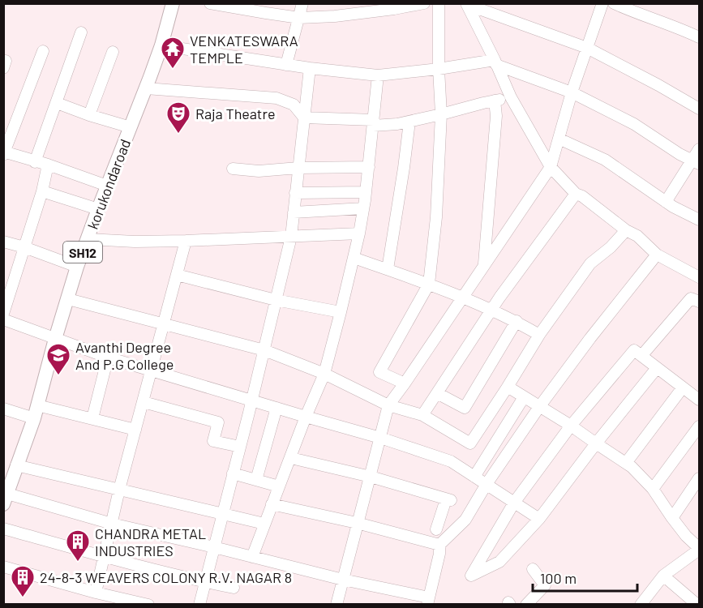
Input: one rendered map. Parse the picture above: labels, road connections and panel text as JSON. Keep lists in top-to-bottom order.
{
  "streets": {
    "main road": ["korukondaroad", "SH12"]
  },
  "places": {
    "temple": ["VENKATESWARA TEMPLE"],
    "theatre": ["Raja Theatre"],
    "school or university": ["Avanthi Degree And P.G College"],
    "building": ["CHANDRA METAL INDUSTRIES", "24-8-3 WEAVERS COLONY R.V. NAGAR 8"]
  },
  "scale_bar": "100 m"
}
